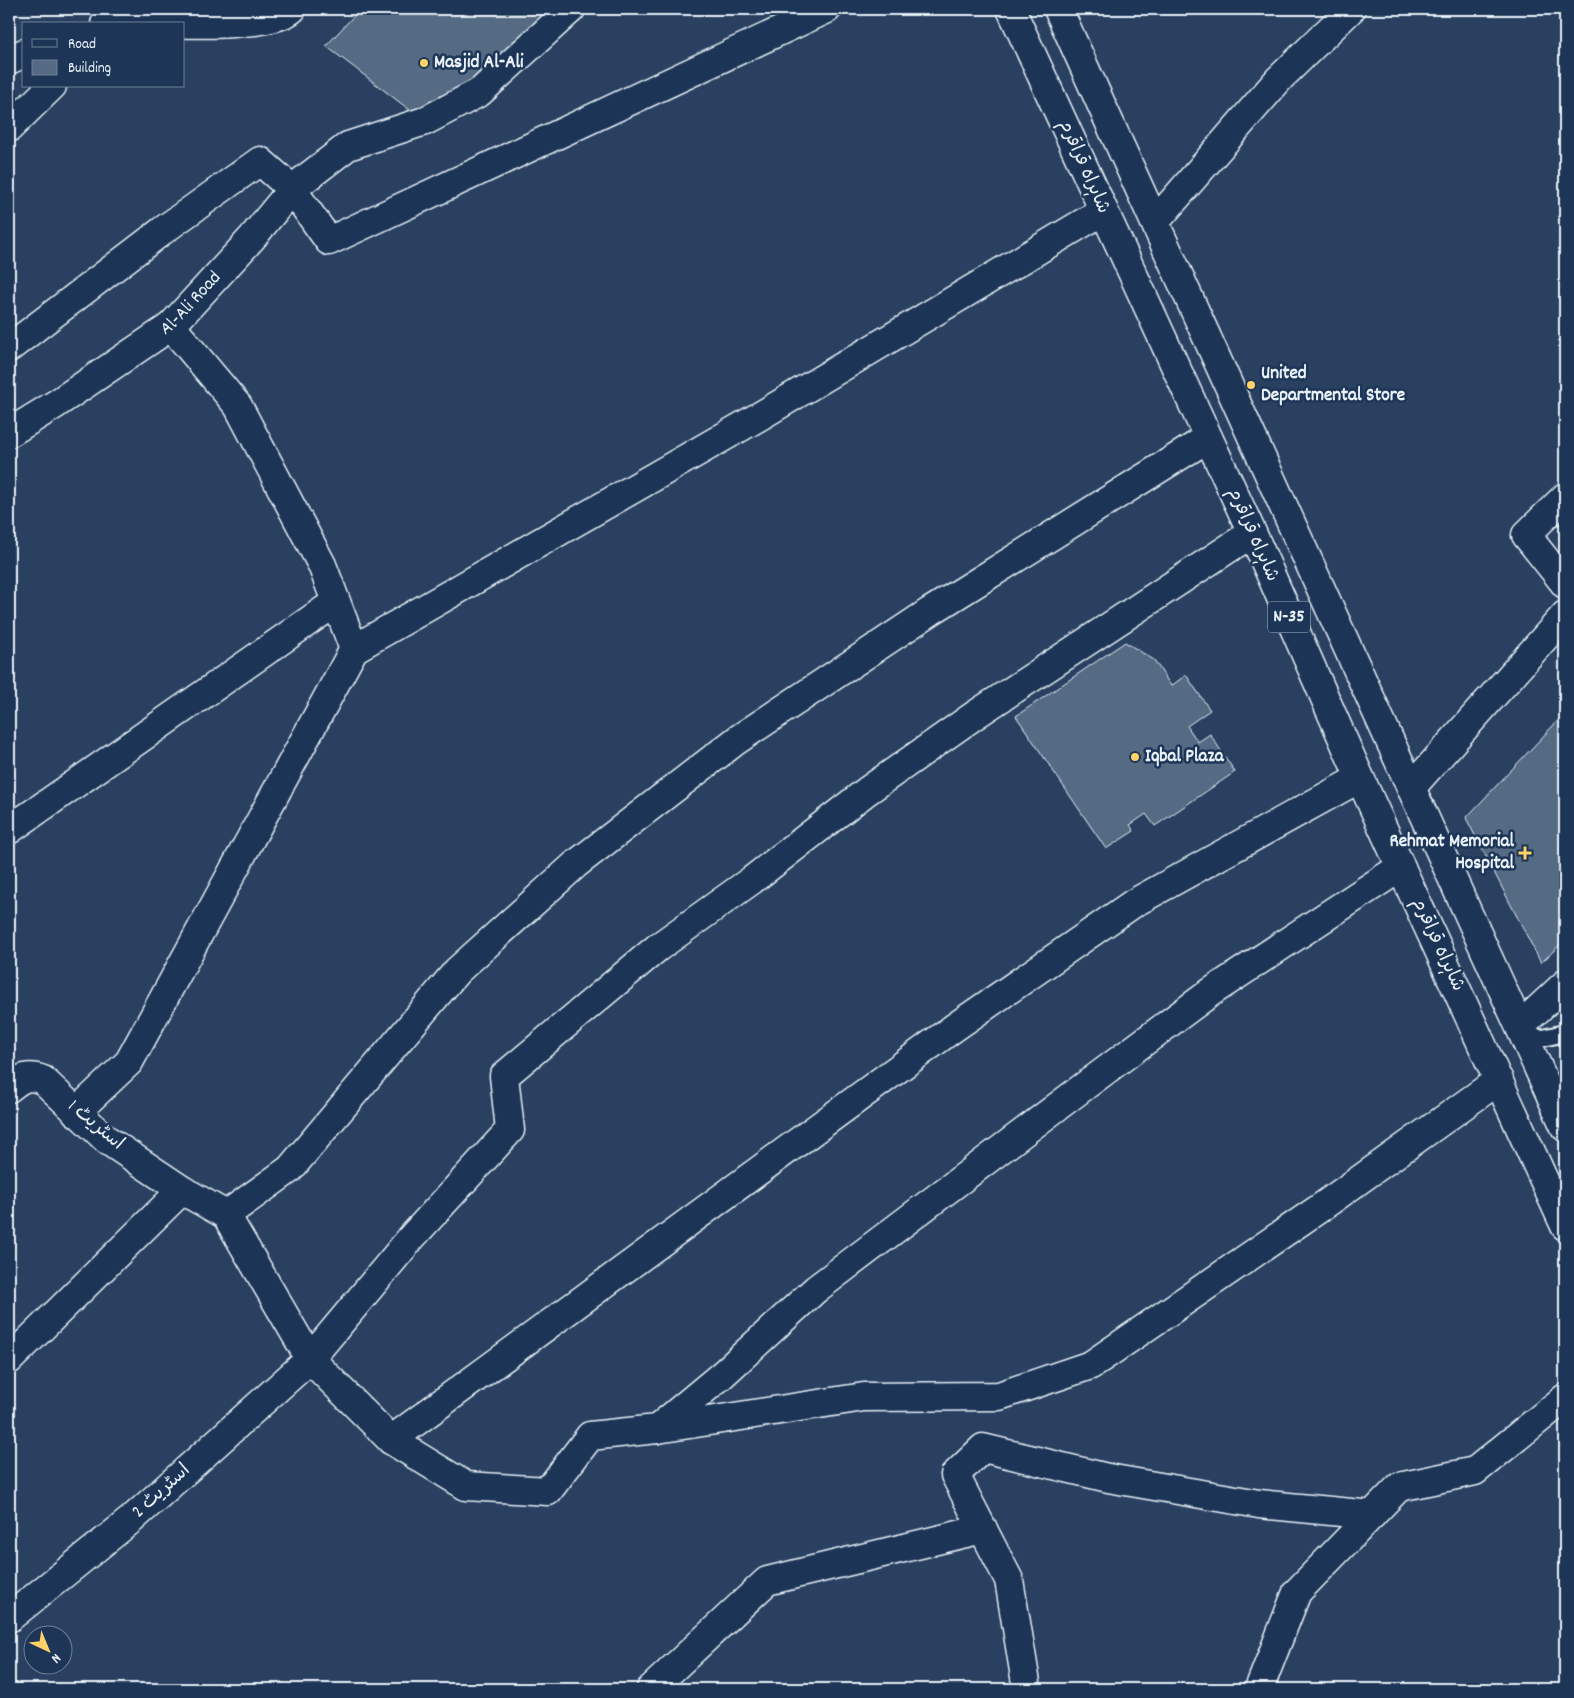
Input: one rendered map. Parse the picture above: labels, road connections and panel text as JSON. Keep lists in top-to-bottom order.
{
  "streets": {
    "main road": [
      "شاہراہ قراقرم",
      "Al-Ali Road",
      "N-35",
      "اسٹریٹ 1",
      "اسٹریٹ 2"
    ]
  },
  "crossings": [
    ["شاہراہ قراقرم", "اسٹریٹ 2"]
  ],
  "places": {
    "other": ["Masjid Al-Ali", "United Departmental Store", "Iqbal Plaza"],
    "health": ["Rehmat Memorial Hospital"]
  },
  "legend": ["Road", "Building"],
  "north": "bottom right"
}
